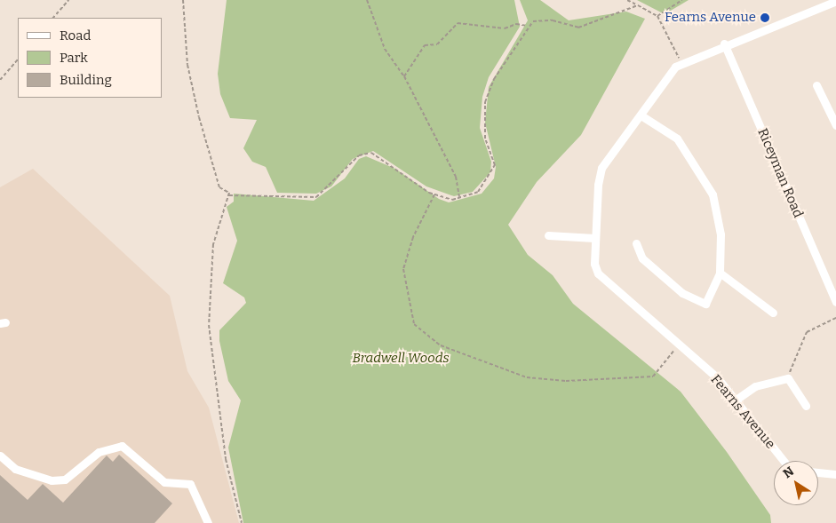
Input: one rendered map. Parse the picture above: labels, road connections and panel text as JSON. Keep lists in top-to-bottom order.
{
  "streets": {
    "street": ["Riceyman Road", "Fearns Avenue"]
  },
  "crossings": [
    ["Riceyman Road", "Fearns Avenue"]
  ],
  "parks": ["Bradwell Woods"],
  "places": ["Fearns Avenue"],
  "legend": ["Road", "Park", "Building"],
  "north": "top left"
}
